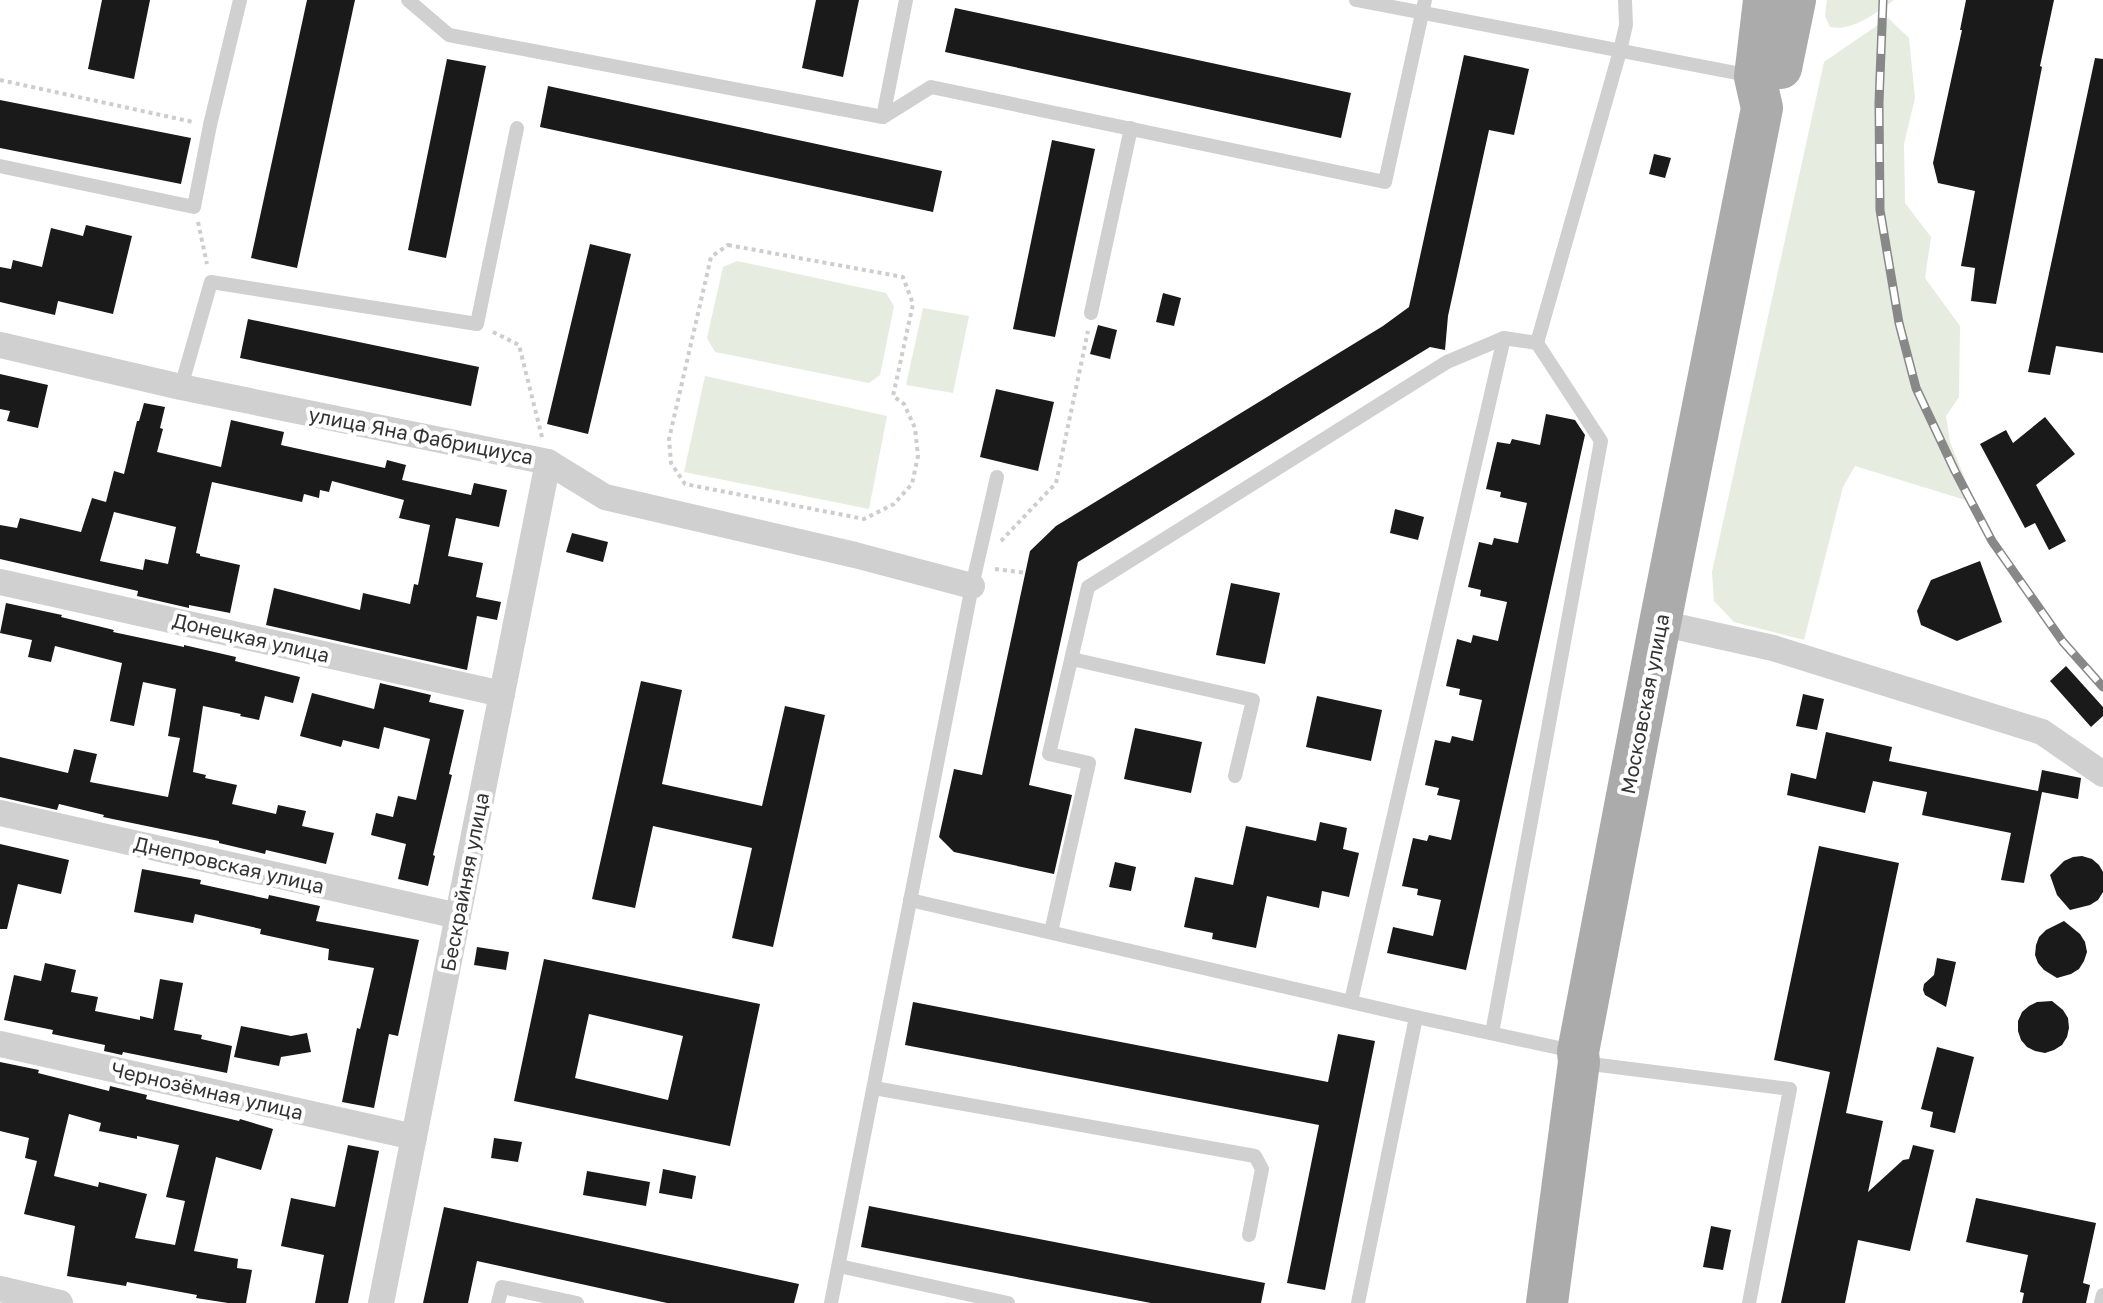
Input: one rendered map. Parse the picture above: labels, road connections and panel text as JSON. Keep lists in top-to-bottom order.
{
  "streets": {
    "main road": ["Московская улица"],
    "street": [
      "улица Яна Фабрициуса",
      "Донецкая улица",
      "Днепровская улица",
      "Бескрайняя улица",
      "Чернозёмная улица"
    ]
  },
  "crossings": [
    ["улица Яна Фабрициуса", "Бескрайняя улица"],
    ["Донецкая улица", "Бескрайняя улица"],
    ["Днепровская улица", "Бескрайняя улица"],
    ["Бескрайняя улица", "Чернозёмная улица"]
  ]
}
